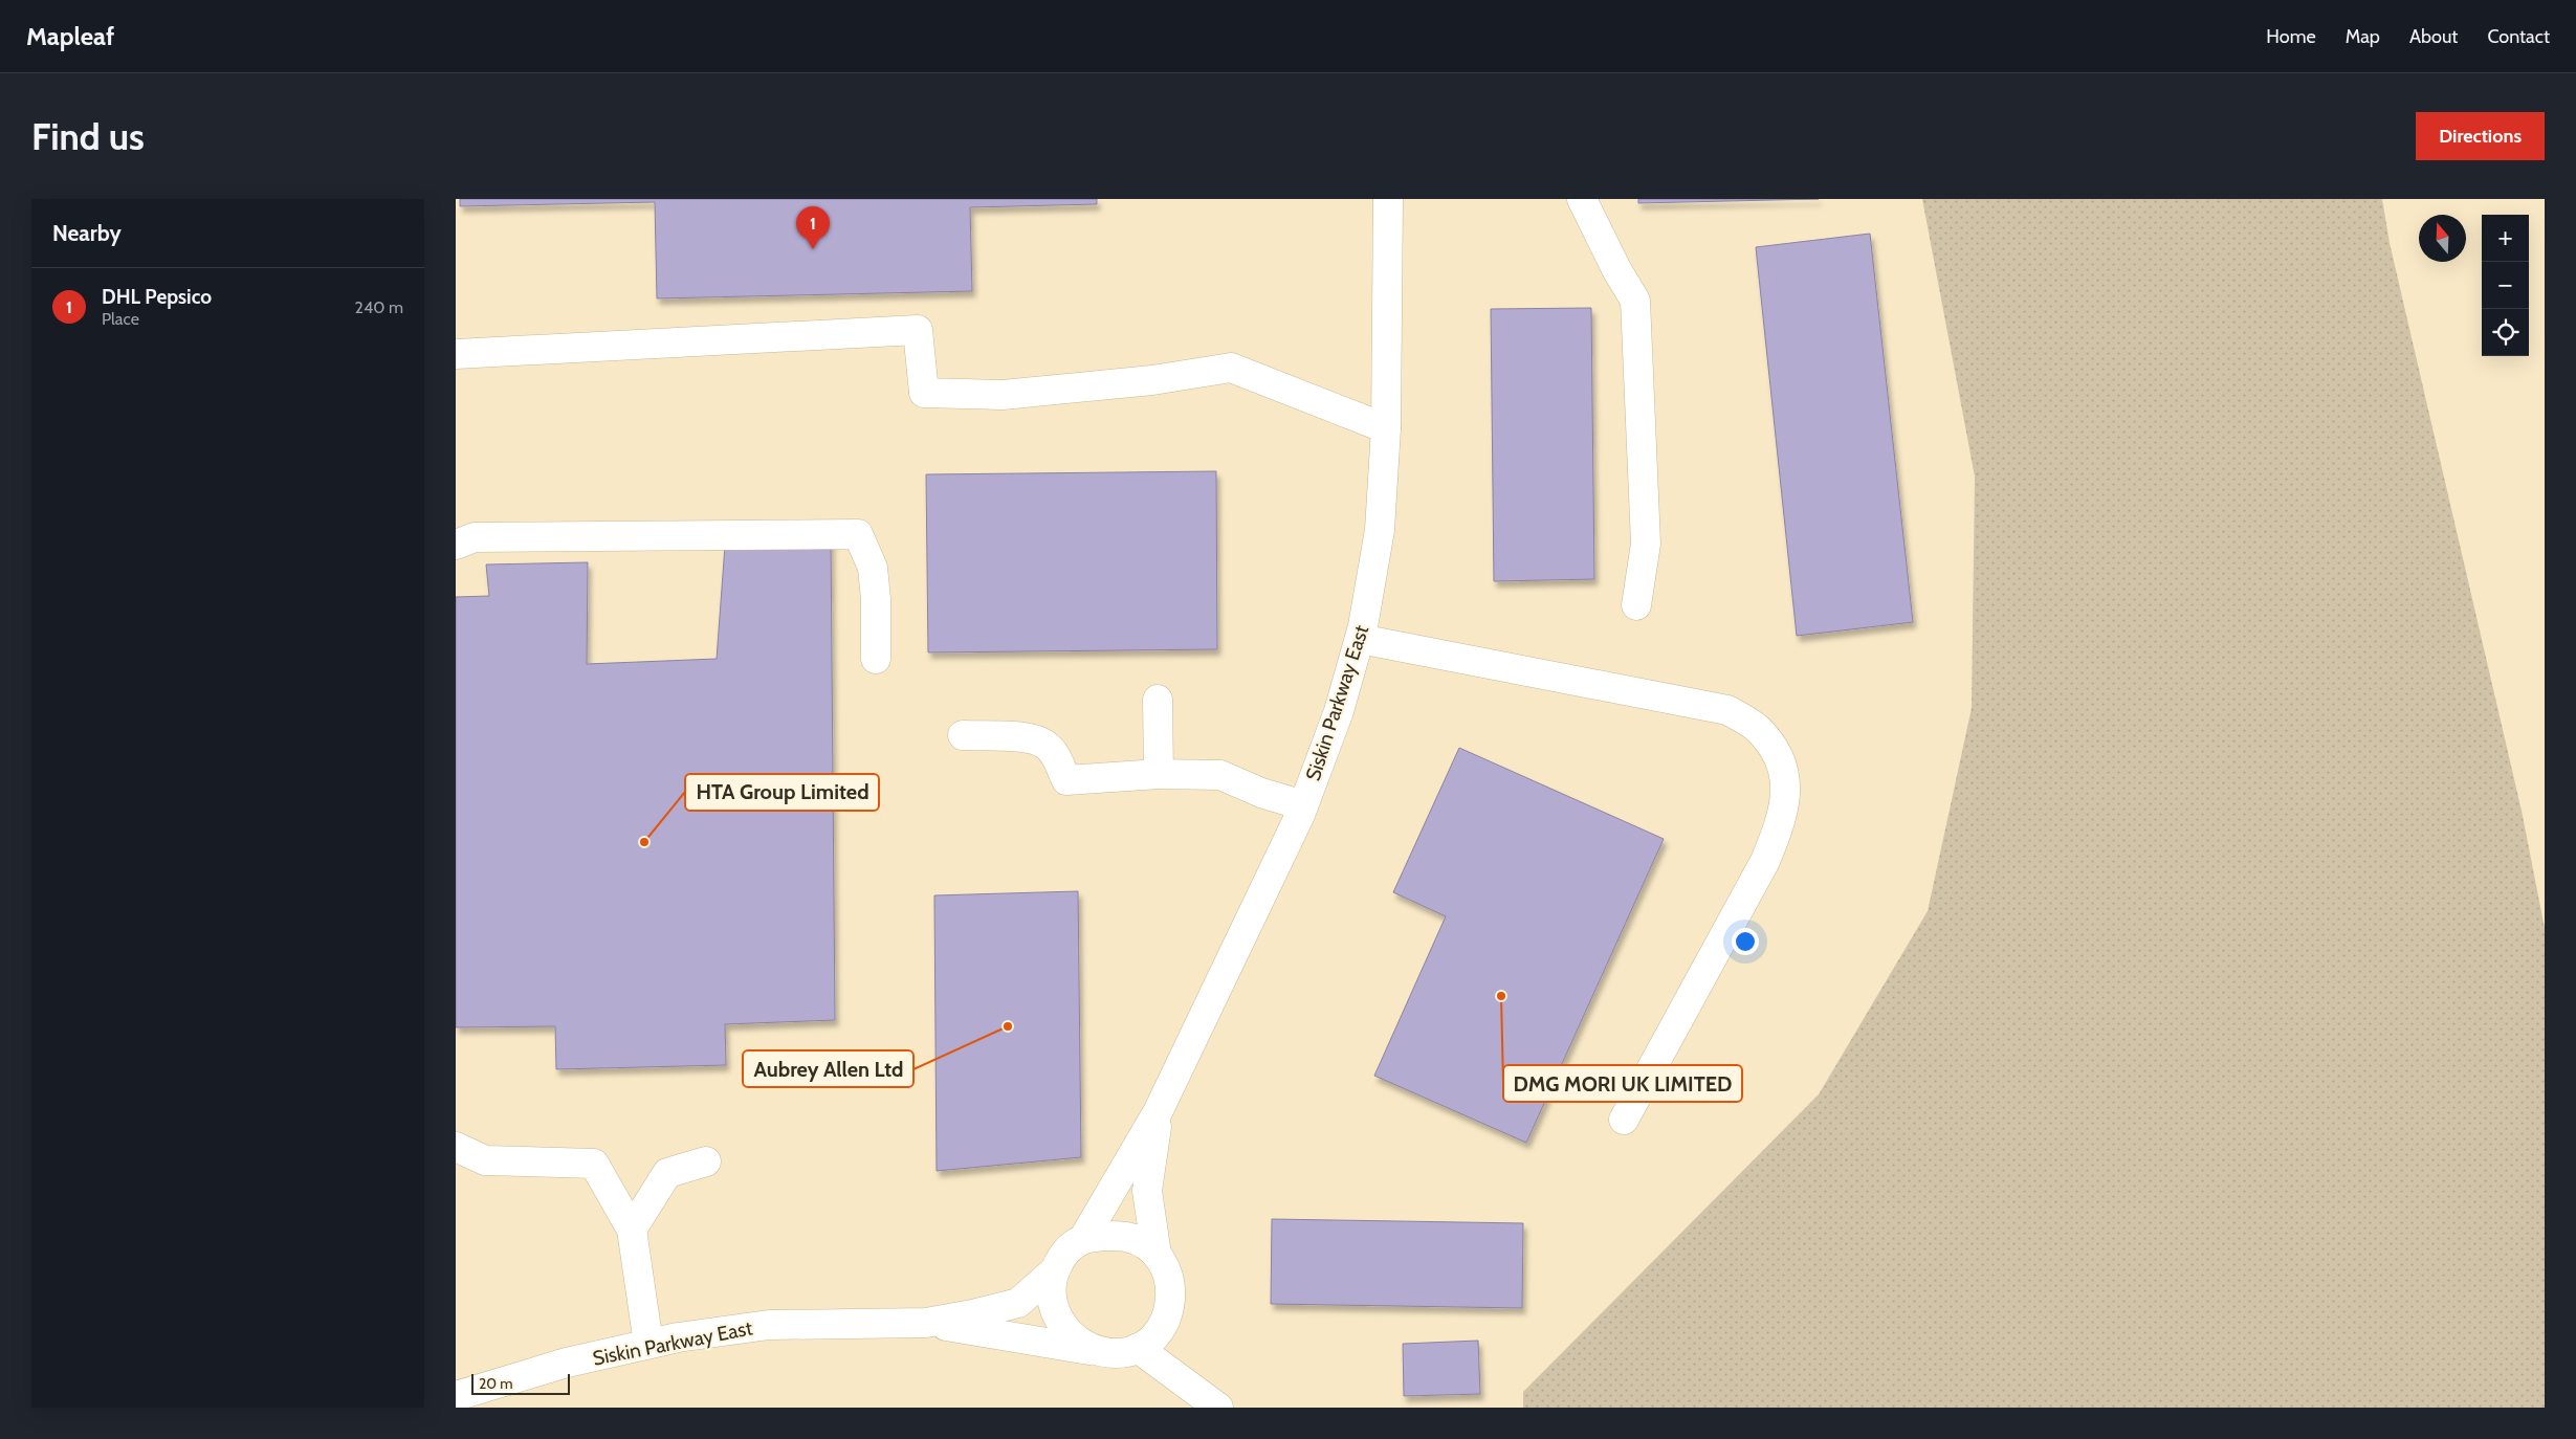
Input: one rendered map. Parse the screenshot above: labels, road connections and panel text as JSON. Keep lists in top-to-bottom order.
{
  "streets": {
    "street": ["Siskin Parkway East"]
  },
  "places": ["HTA Group Limited", "DMG MORI UK LIMITED", "Aubrey Allen Ltd"],
  "scale_bar": "20 m",
  "north": "top",
  "page": {
    "header": "Mapleaf",
    "nav": [
      "Home",
      "Map",
      "About",
      "Contact"
    ],
    "buttons": "Directions",
    "title": "Find us",
    "heading": "Nearby",
    "pins": "1",
    "map_buttons": ["+", "−"],
    "list": [
      {
        "mark": "1",
        "name": "DHL Pepsico",
        "note": "Place",
        "value": "240 m"
      }
    ],
    "scale": "20 m"
  }
}
